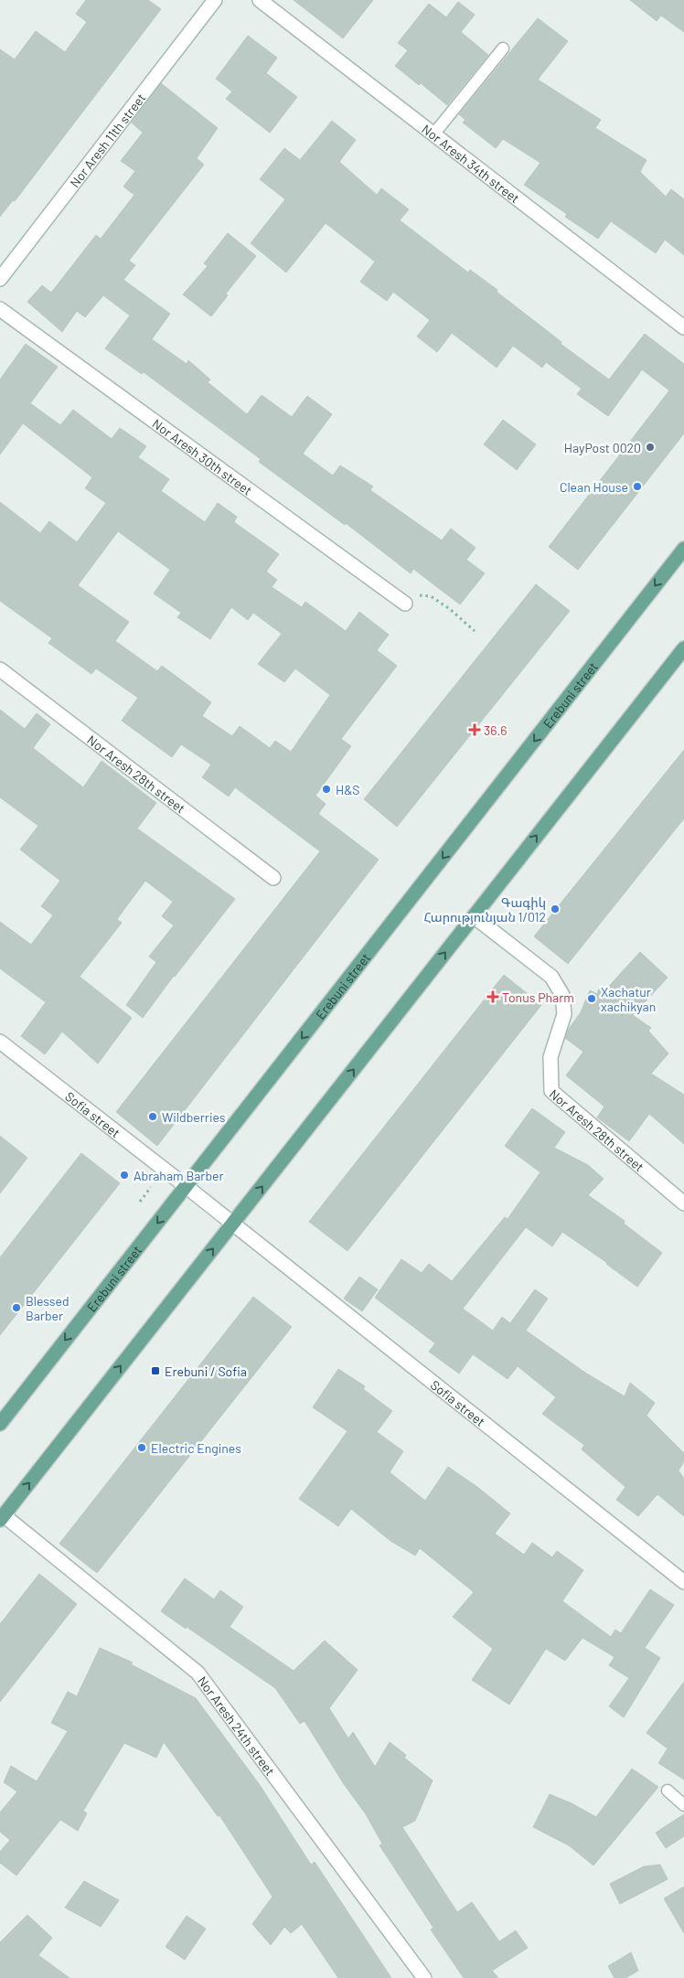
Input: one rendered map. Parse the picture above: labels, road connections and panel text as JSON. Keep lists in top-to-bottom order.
{
  "streets": {
    "main road": ["Erebuni street"],
    "street": [
      "Nor Aresh 11th street",
      "Nor Aresh 34th street",
      "Nor Aresh 30th street",
      "Nor Aresh 28th street",
      "Sofia street",
      "Nor Aresh 24th street"
    ]
  },
  "crossings": [
    ["Erebuni street", "Sofia street"]
  ],
  "places": {
    "other": [
      "HayPost 0020",
      "Clean House",
      "H&S",
      "Գագիկ Հարությունյան 1/012",
      "Xachatur xachikyan",
      "Wildberries",
      "Abraham Barber",
      "Blessed Barber",
      "Electric Engines"
    ],
    "health": ["36.6", "Tonus Pharm"],
    "transit": ["Erebuni / Sofia"]
  }
}
